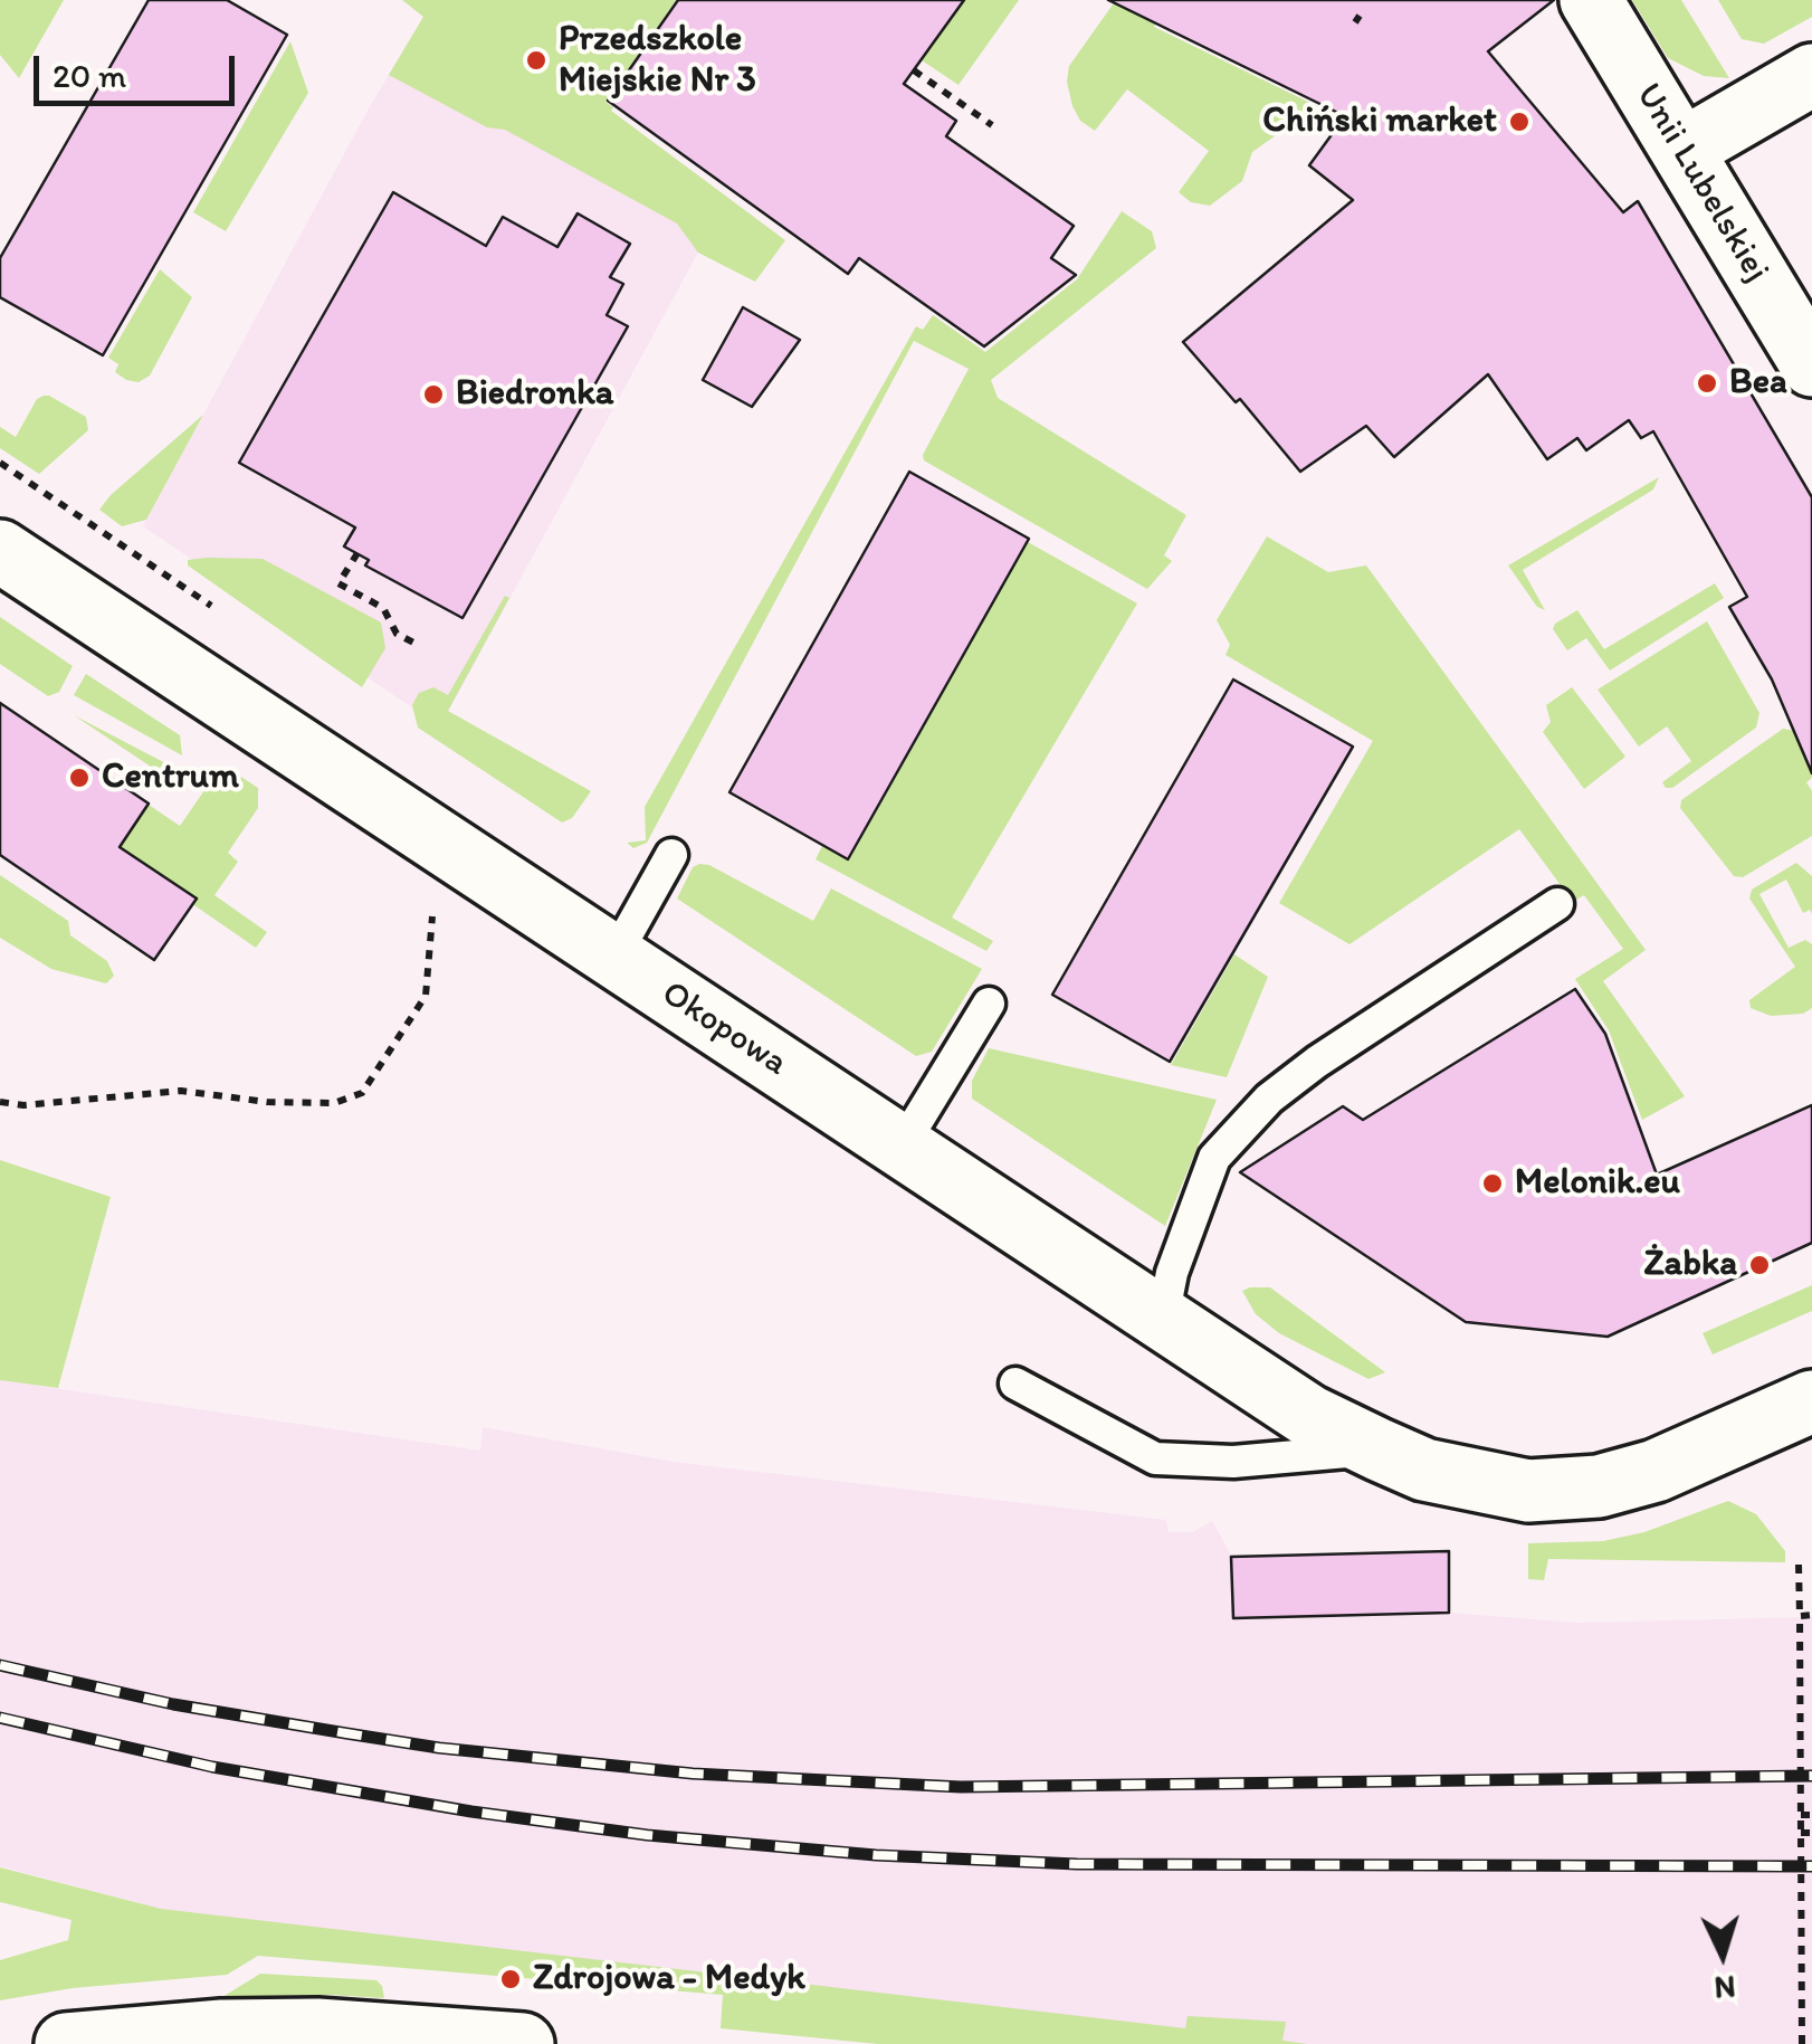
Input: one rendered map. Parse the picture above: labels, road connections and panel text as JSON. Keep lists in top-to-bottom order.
{
  "streets": {
    "street": ["Unii Lubelskiej", "Okopowa"]
  },
  "places": [
    "Przedszkole Miejskie Nr 3",
    "Chiński market",
    "Bea",
    "Biedronka",
    "Centrum",
    "Melonik.eu",
    "Żabka",
    "Zdrojowa - Medyk"
  ],
  "scale_bar": "20 m",
  "north": "bottom"
}
